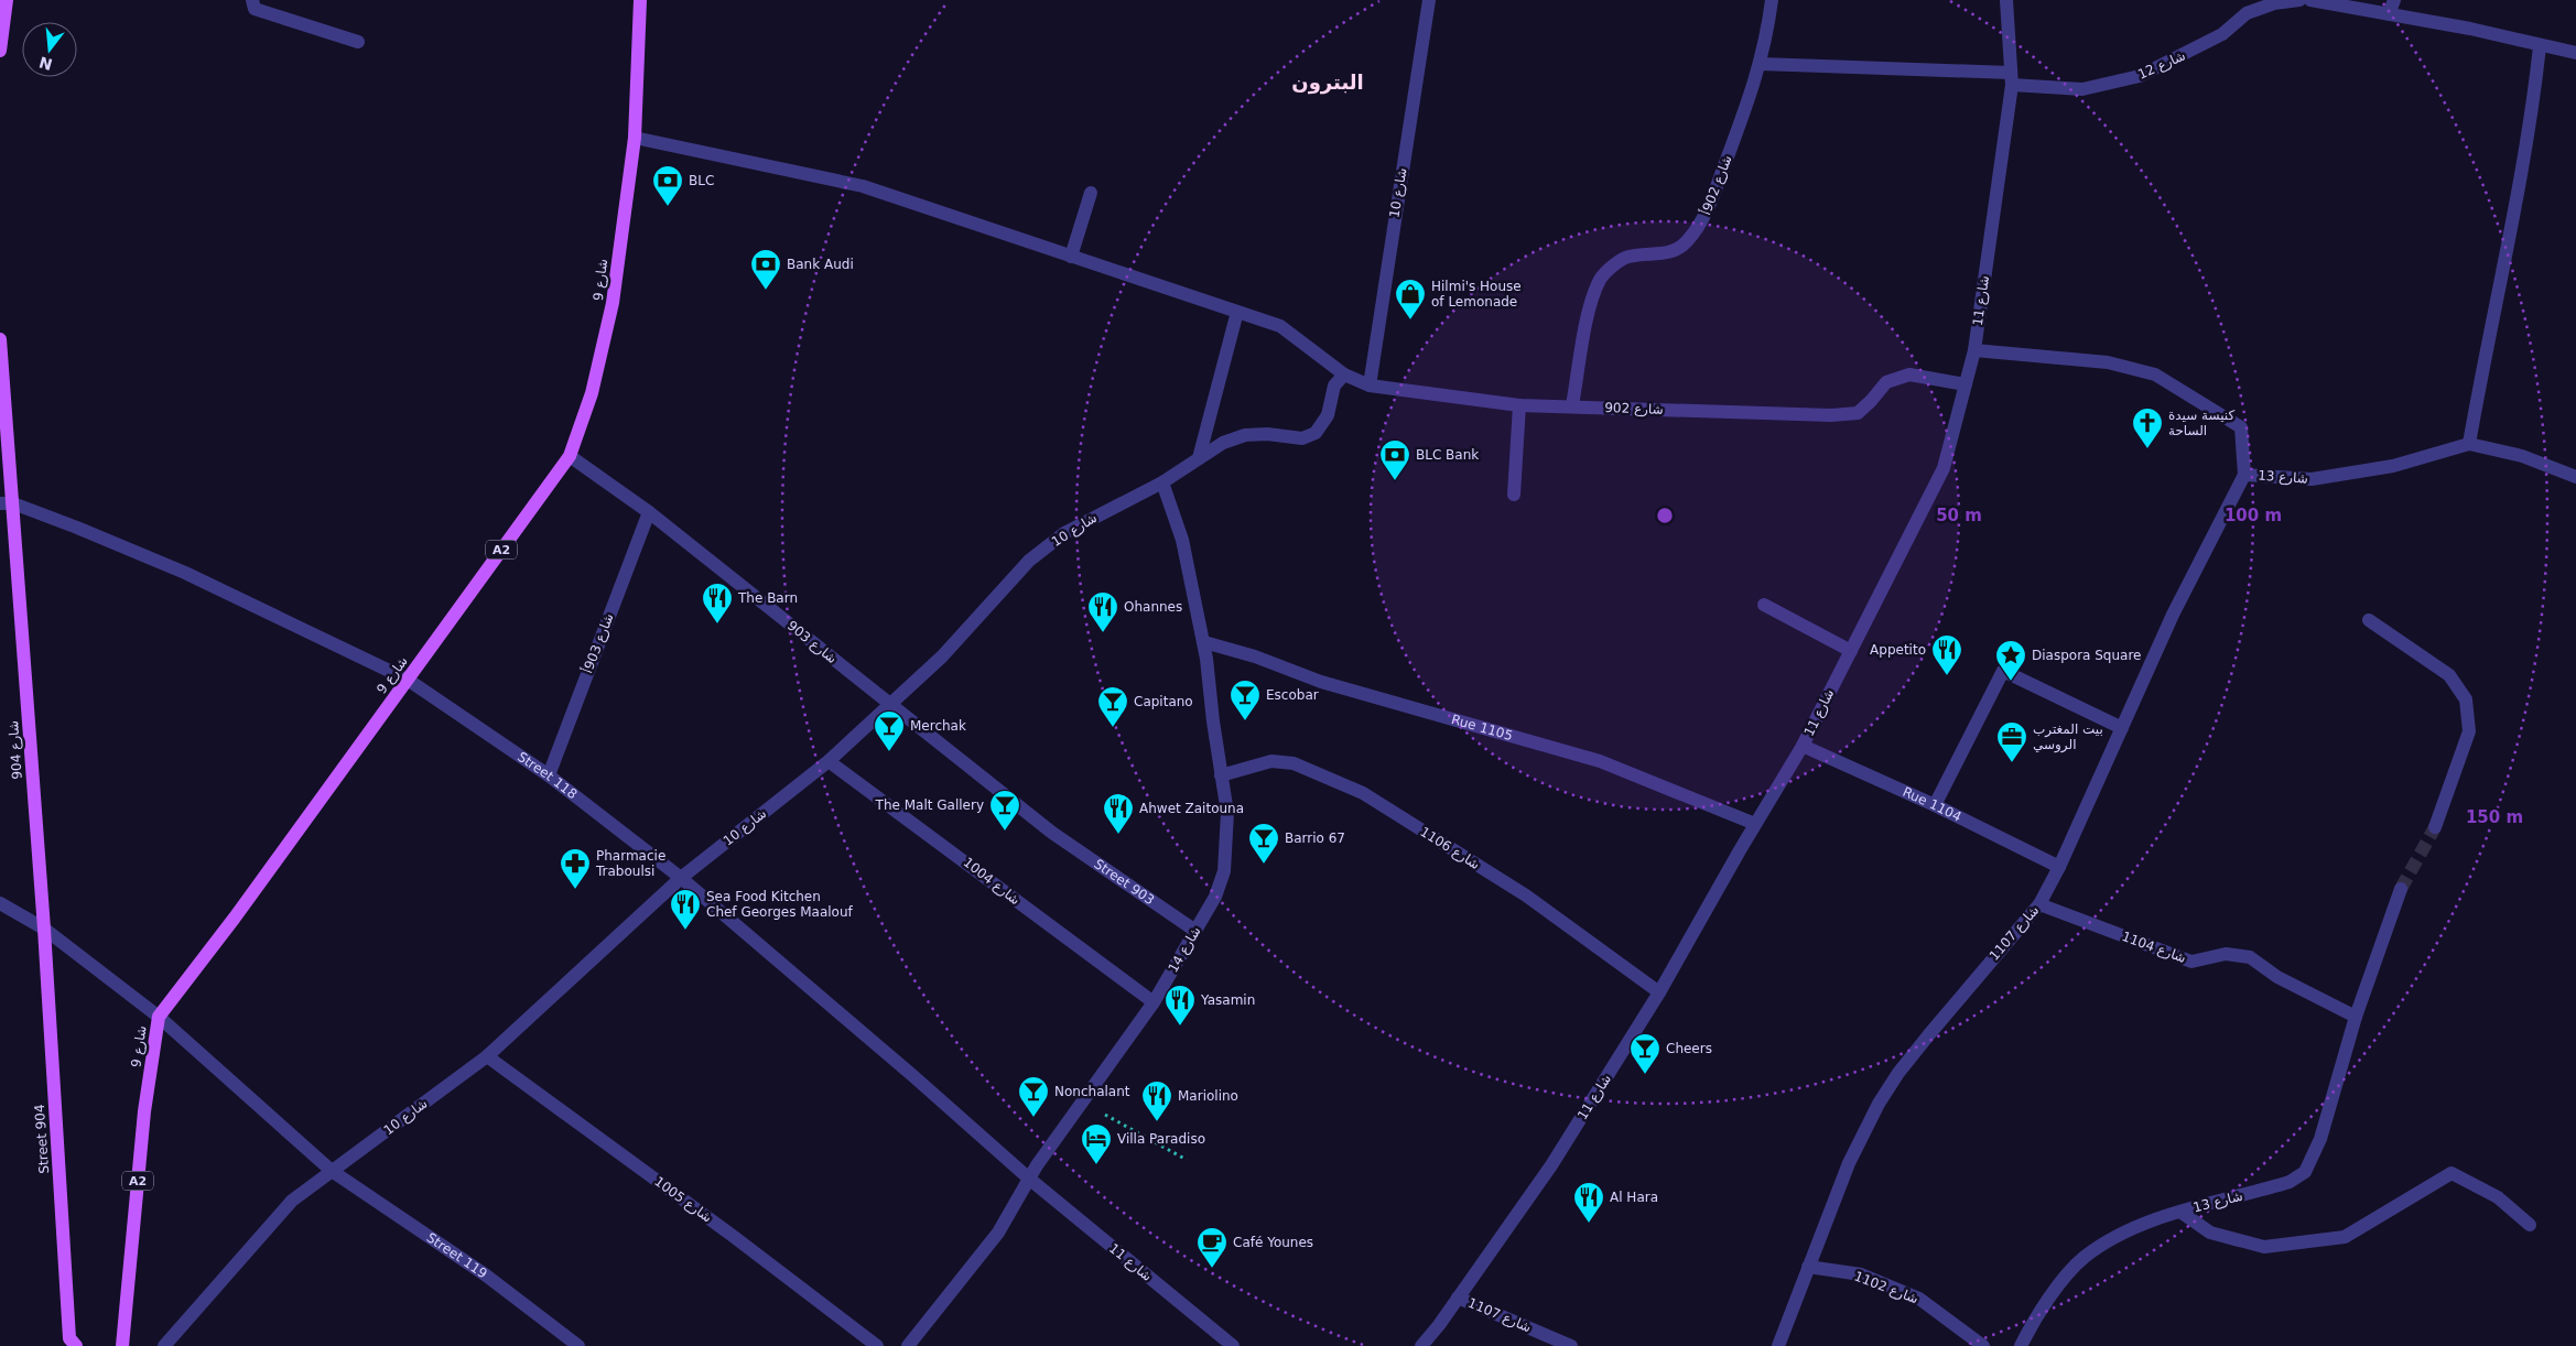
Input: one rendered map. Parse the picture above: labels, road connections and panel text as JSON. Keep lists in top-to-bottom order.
{
  "streets": {
    "main road": [
      "شارع 9",
      "A2",
      "شارع 904",
      "Street 904"
    ],
    "street": [
      "شارع 12",
      "شارع 902أ",
      "شارع 10",
      "شارع 11",
      "شارع 902",
      "شارع 13",
      "شارع 903",
      "شارع 903أ",
      "Rue 1105",
      "Street 118",
      "Rue 1104",
      "شارع 1106",
      "شارع 1004",
      "Street 903",
      "شارع 1107",
      "شارع 1104",
      "شارع 14",
      "شارع 1005",
      "Street 119",
      "شارع 1102"
    ]
  },
  "crossings": [
    ["شارع 12", "شارع 902أ"],
    ["شارع 12", "شارع 11"],
    ["شارع 902أ", "شارع 902"],
    ["شارع 10", "شارع 902"],
    ["شارع 10", "شارع 903"],
    ["شارع 10", "Street 118"],
    ["شارع 10", "شارع 1004"],
    ["شارع 10", "شارع 14"],
    ["شارع 10", "شارع 1005"],
    ["شارع 10", "Street 119"],
    ["شارع 9", "شارع 902"],
    ["شارع 9", "شارع 903"],
    ["شارع 9", "Street 118"],
    ["شارع 9", "Street 119"],
    ["شارع 11", "شارع 902"],
    ["شارع 11", "شارع 13"],
    ["شارع 11", "Rue 1105"],
    ["شارع 11", "Street 118"],
    ["شارع 11", "Rue 1104"],
    ["شارع 11", "شارع 1106"],
    ["شارع 11", "شارع 1107"],
    ["شارع 11", "شارع 14"],
    ["شارع 13", "شارع 1107"],
    ["شارع 13", "شارع 1104"],
    ["شارع 903", "شارع 903أ"],
    ["شارع 903", "Street 903"],
    ["شارع 903أ", "Street 118"],
    ["Rue 1105", "شارع 14"],
    ["شارع 904", "Street 118"],
    ["شارع 904", "Street 904"],
    ["شارع 904", "Street 119"],
    ["Street 118", "شارع 14"],
    ["Rue 1104", "شارع 1107"],
    ["شارع 1106", "شارع 14"],
    ["شارع 1004", "شارع 14"],
    ["Street 903", "شارع 14"],
    ["شارع 1107", "شارع 1104"],
    ["شارع 1107", "شارع 1102"],
    ["Street 904", "Street 119"]
  ],
  "districts": ["البترون"],
  "places": {
    "bank": ["BLC", "Bank Audi", "BLC Bank"],
    "shop": ["Hilmi's House of Lemonade"],
    "church": ["كنيسة سيدة الساحة"],
    "restaurant": [
      "The Barn",
      "Ohannes",
      "Appetito",
      "Ahwet Zaitouna",
      "Sea Food Kitchen Chef Georges Maalouf",
      "Yasamin",
      "Mariolino",
      "Al Hara"
    ],
    "place": ["Diaspora Square"],
    "bar": [
      "Escobar",
      "Capitano",
      "Merchak",
      "The Malt Gallery",
      "Barrio 67",
      "Cheers",
      "Nonchalant"
    ],
    "office": ["بيت المغترب الروسي"],
    "pharmacy": ["Pharmacie Traboulsi"],
    "hotel": ["Villa Paradiso"],
    "cafe": ["Café Younes"]
  },
  "north": "bottom",
  "rings": ["50 m", "100 m", "150 m"]
}
